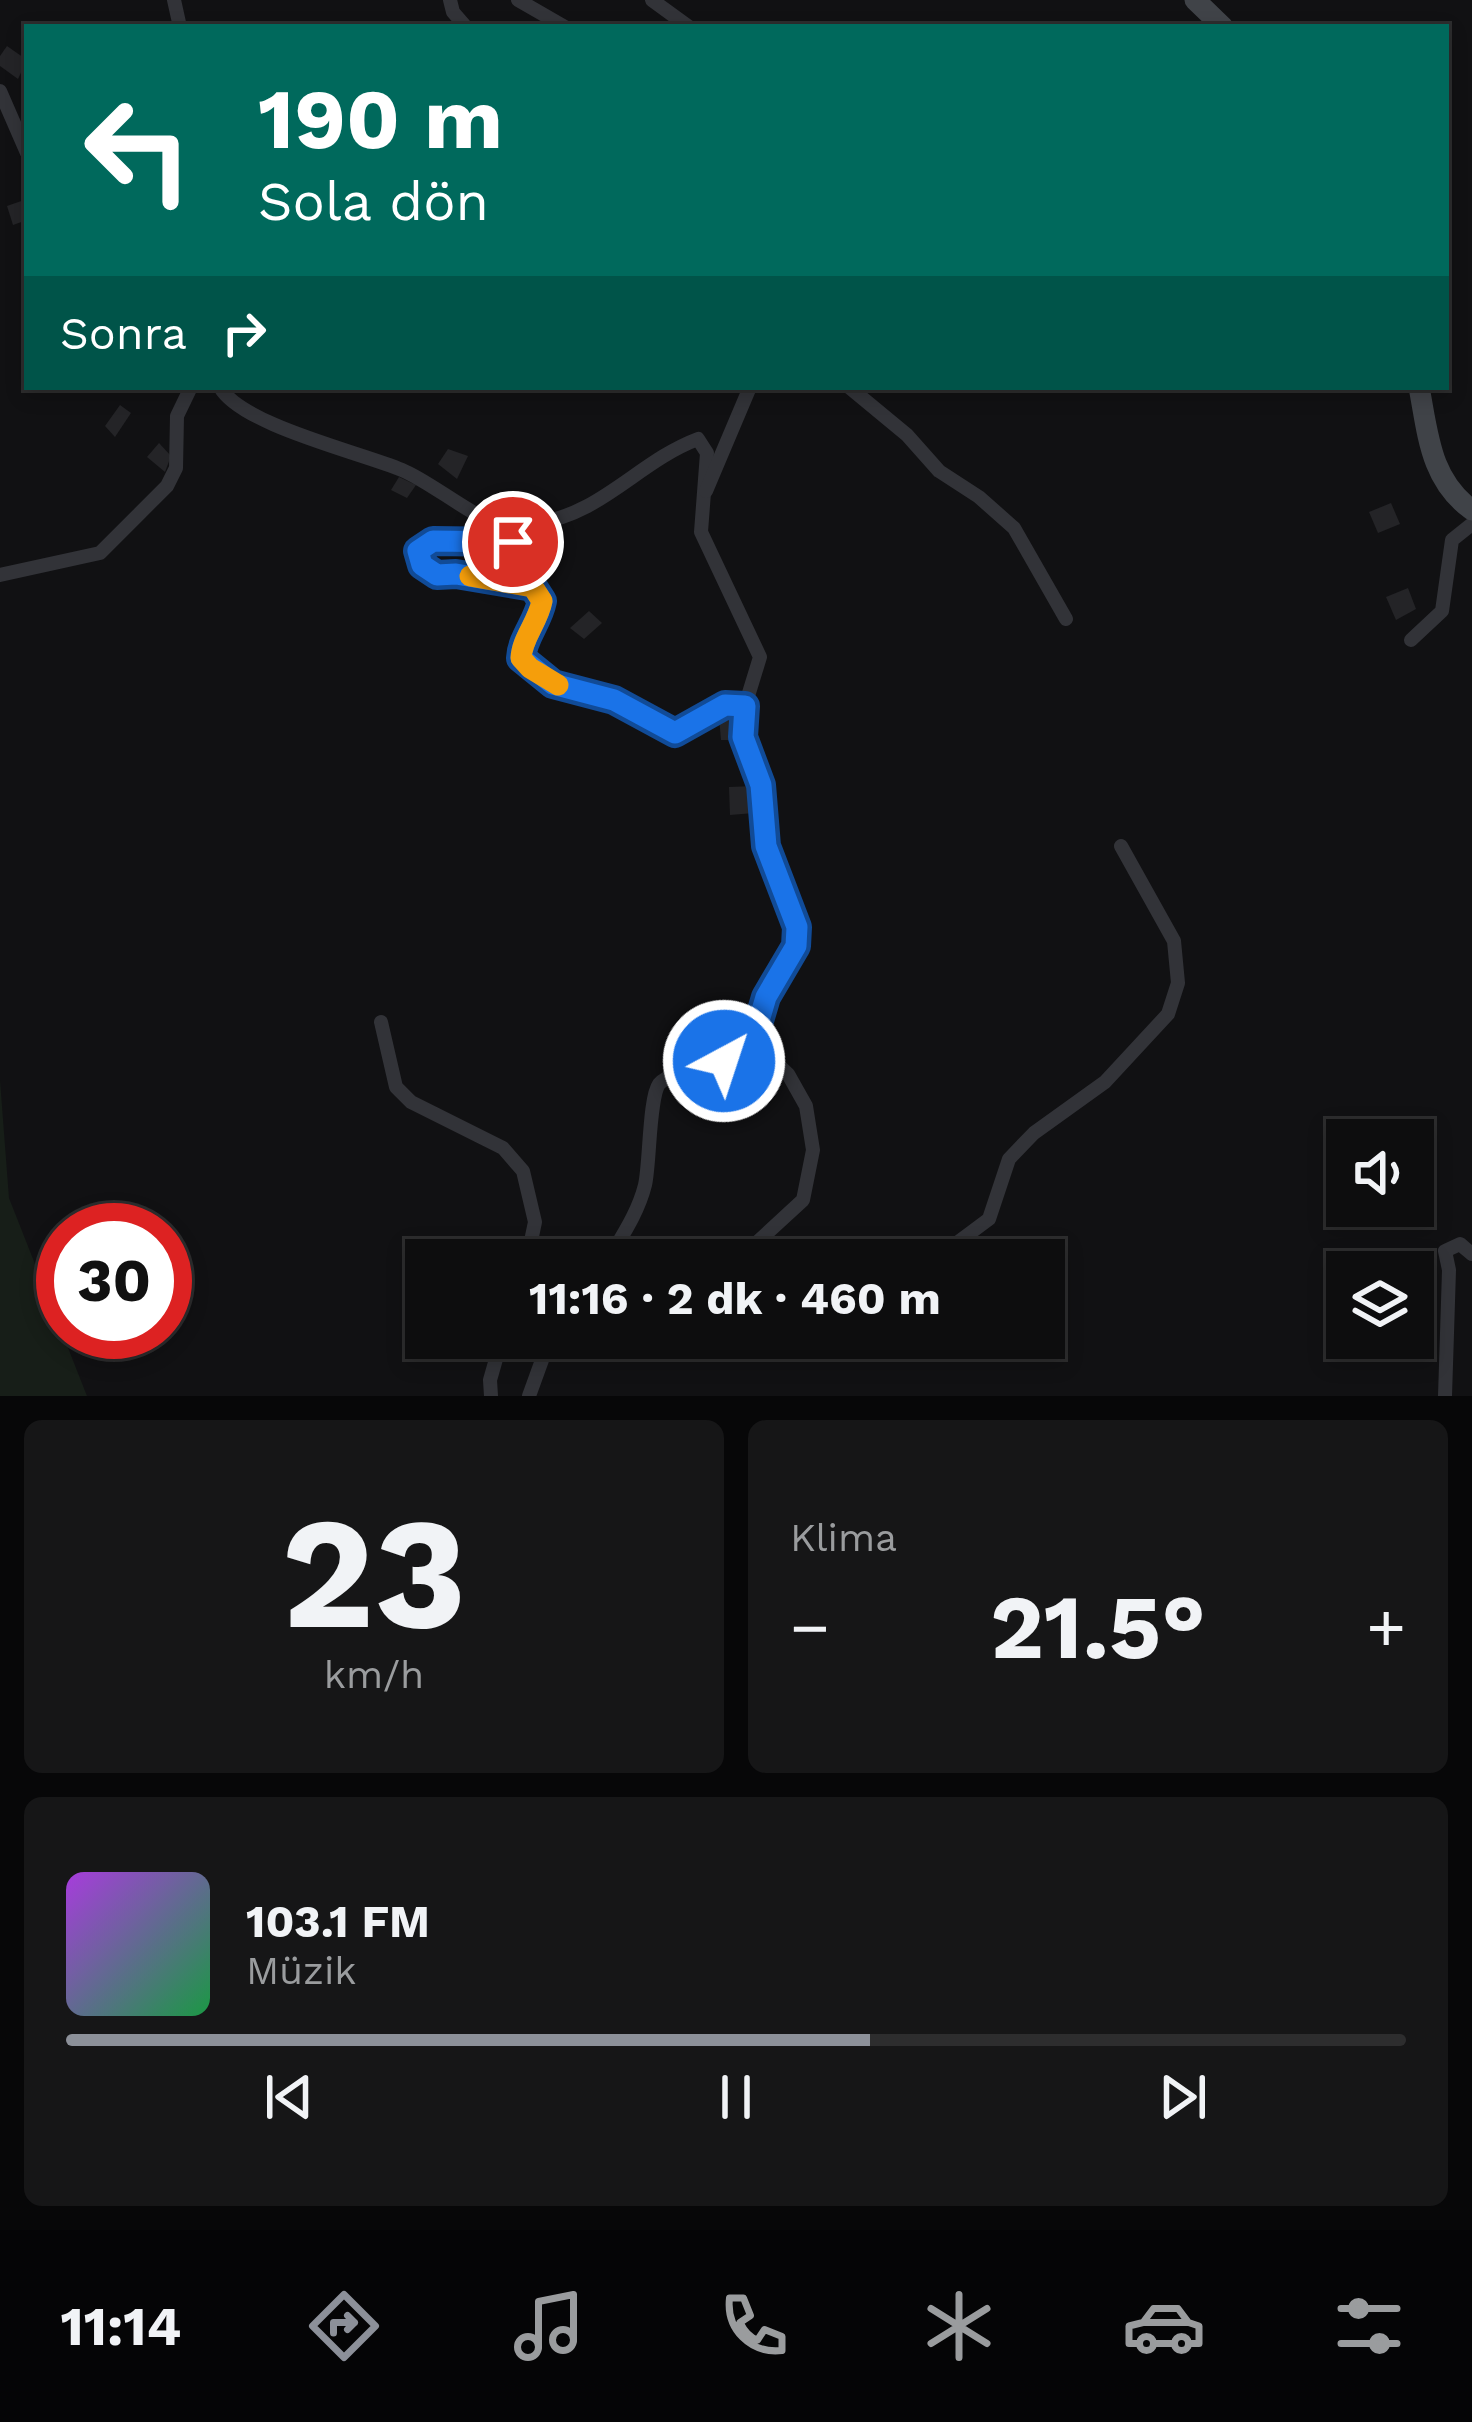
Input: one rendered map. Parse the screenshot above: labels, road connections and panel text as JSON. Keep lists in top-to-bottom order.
{
  "page": {
    "turn": ["190 m", "Sola dön"],
    "then": "Sonra",
    "limit": "30",
    "trip": "11:16 · 2 dk · 460 m",
    "tile": [
      ["23", "km/h"],
      "Klima"
    ],
    "heat": ["−", "21.5°", "+"],
    "song": ["103.1 FM", "Müzik"],
    "tabs": "11:14"
  }
}
